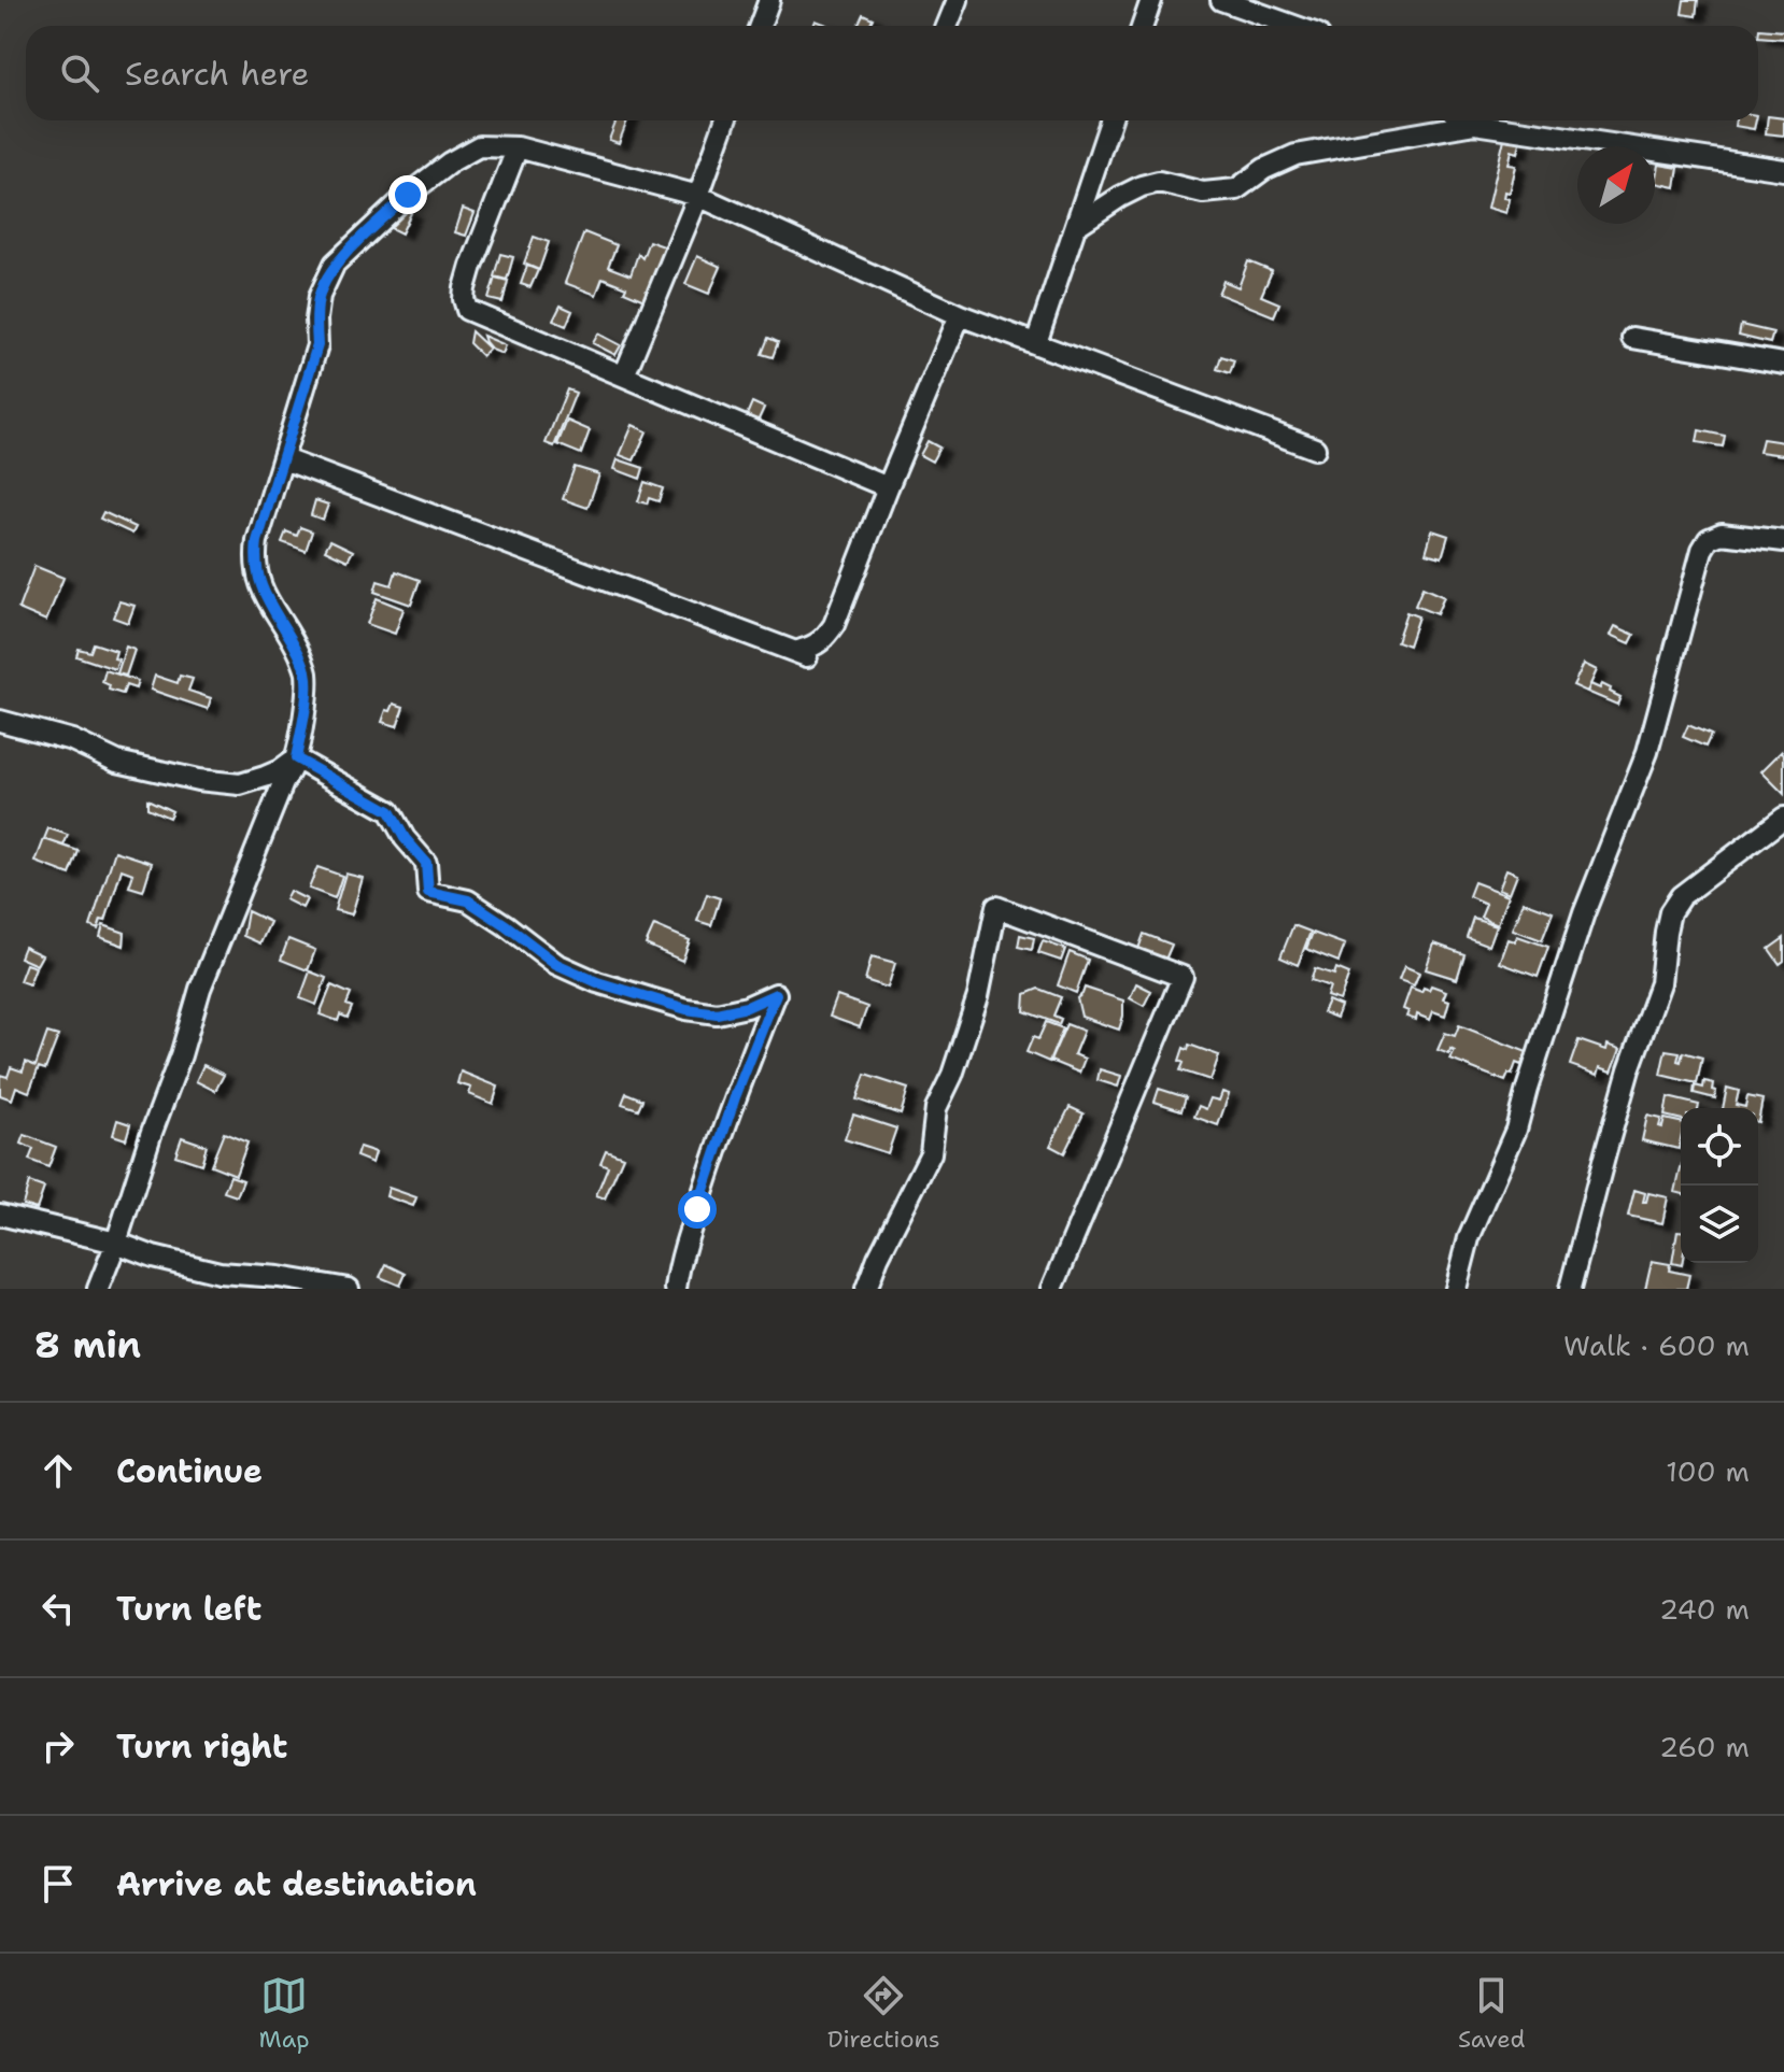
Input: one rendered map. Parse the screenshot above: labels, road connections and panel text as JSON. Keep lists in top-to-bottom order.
{
  "north": "top right",
  "page": {
    "search": "Search here",
    "heading": ["8 min", "Walk · 600 m"],
    "list": [
      ["Continue", "100 m"],
      ["Turn left", "240 m"],
      ["Turn right", "260 m"],
      "Arrive at destination"
    ],
    "nav": ["Map", "Directions", "Saved"]
  }
}
